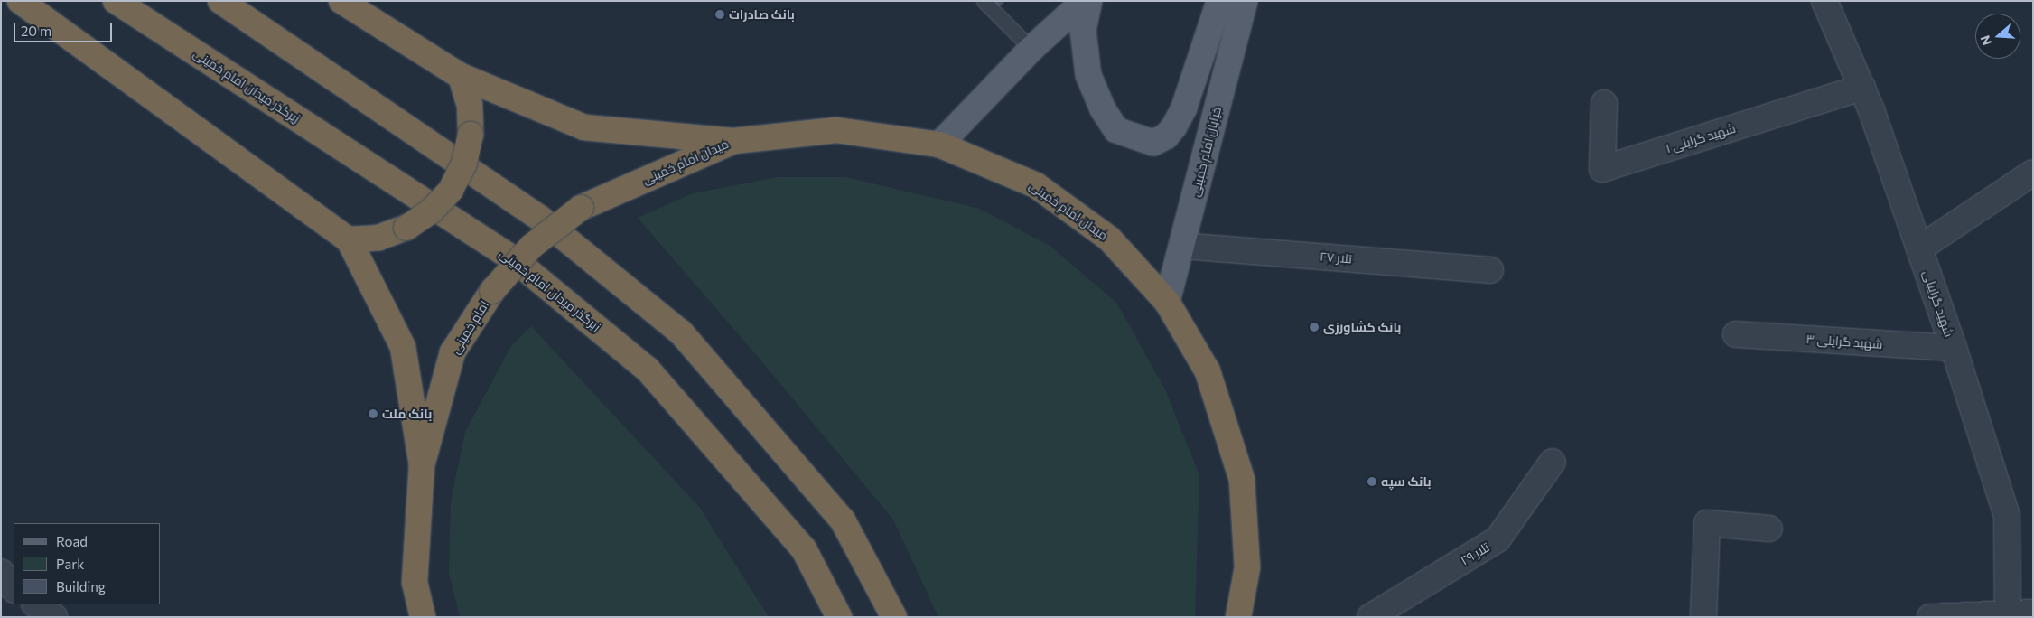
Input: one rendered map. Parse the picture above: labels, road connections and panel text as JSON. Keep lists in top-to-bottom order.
{
  "streets": {
    "highway": ["زیرگذر میدان امام خمینی", "میدان امام خمینی", "امام خمینی"],
    "main road": ["خیابان امام خمینی"],
    "street": [
      "شهید گرایلی ۱",
      "تلار ۲۷",
      "شهید گراییلی",
      "شهید گرایلی ۳",
      "تلار ۲۹"
    ]
  },
  "crossings": [
    ["شهید گرایلی ۱", "شهید گراییلی"],
    ["خیابان امام خمینی", "میدان امام خمینی"],
    ["خیابان امام خمینی", "تلار ۲۷"],
    ["میدان امام خمینی", "امام خمینی"],
    ["شهید گراییلی", "شهید گرایلی ۳"]
  ],
  "places": [
    "بانک صادرات",
    "بانک کشاورزی",
    "بانک ملت",
    "بانک سپه"
  ],
  "legend": ["Road", "Park", "Building"],
  "scale_bar": "20 m",
  "north": "left"
}
